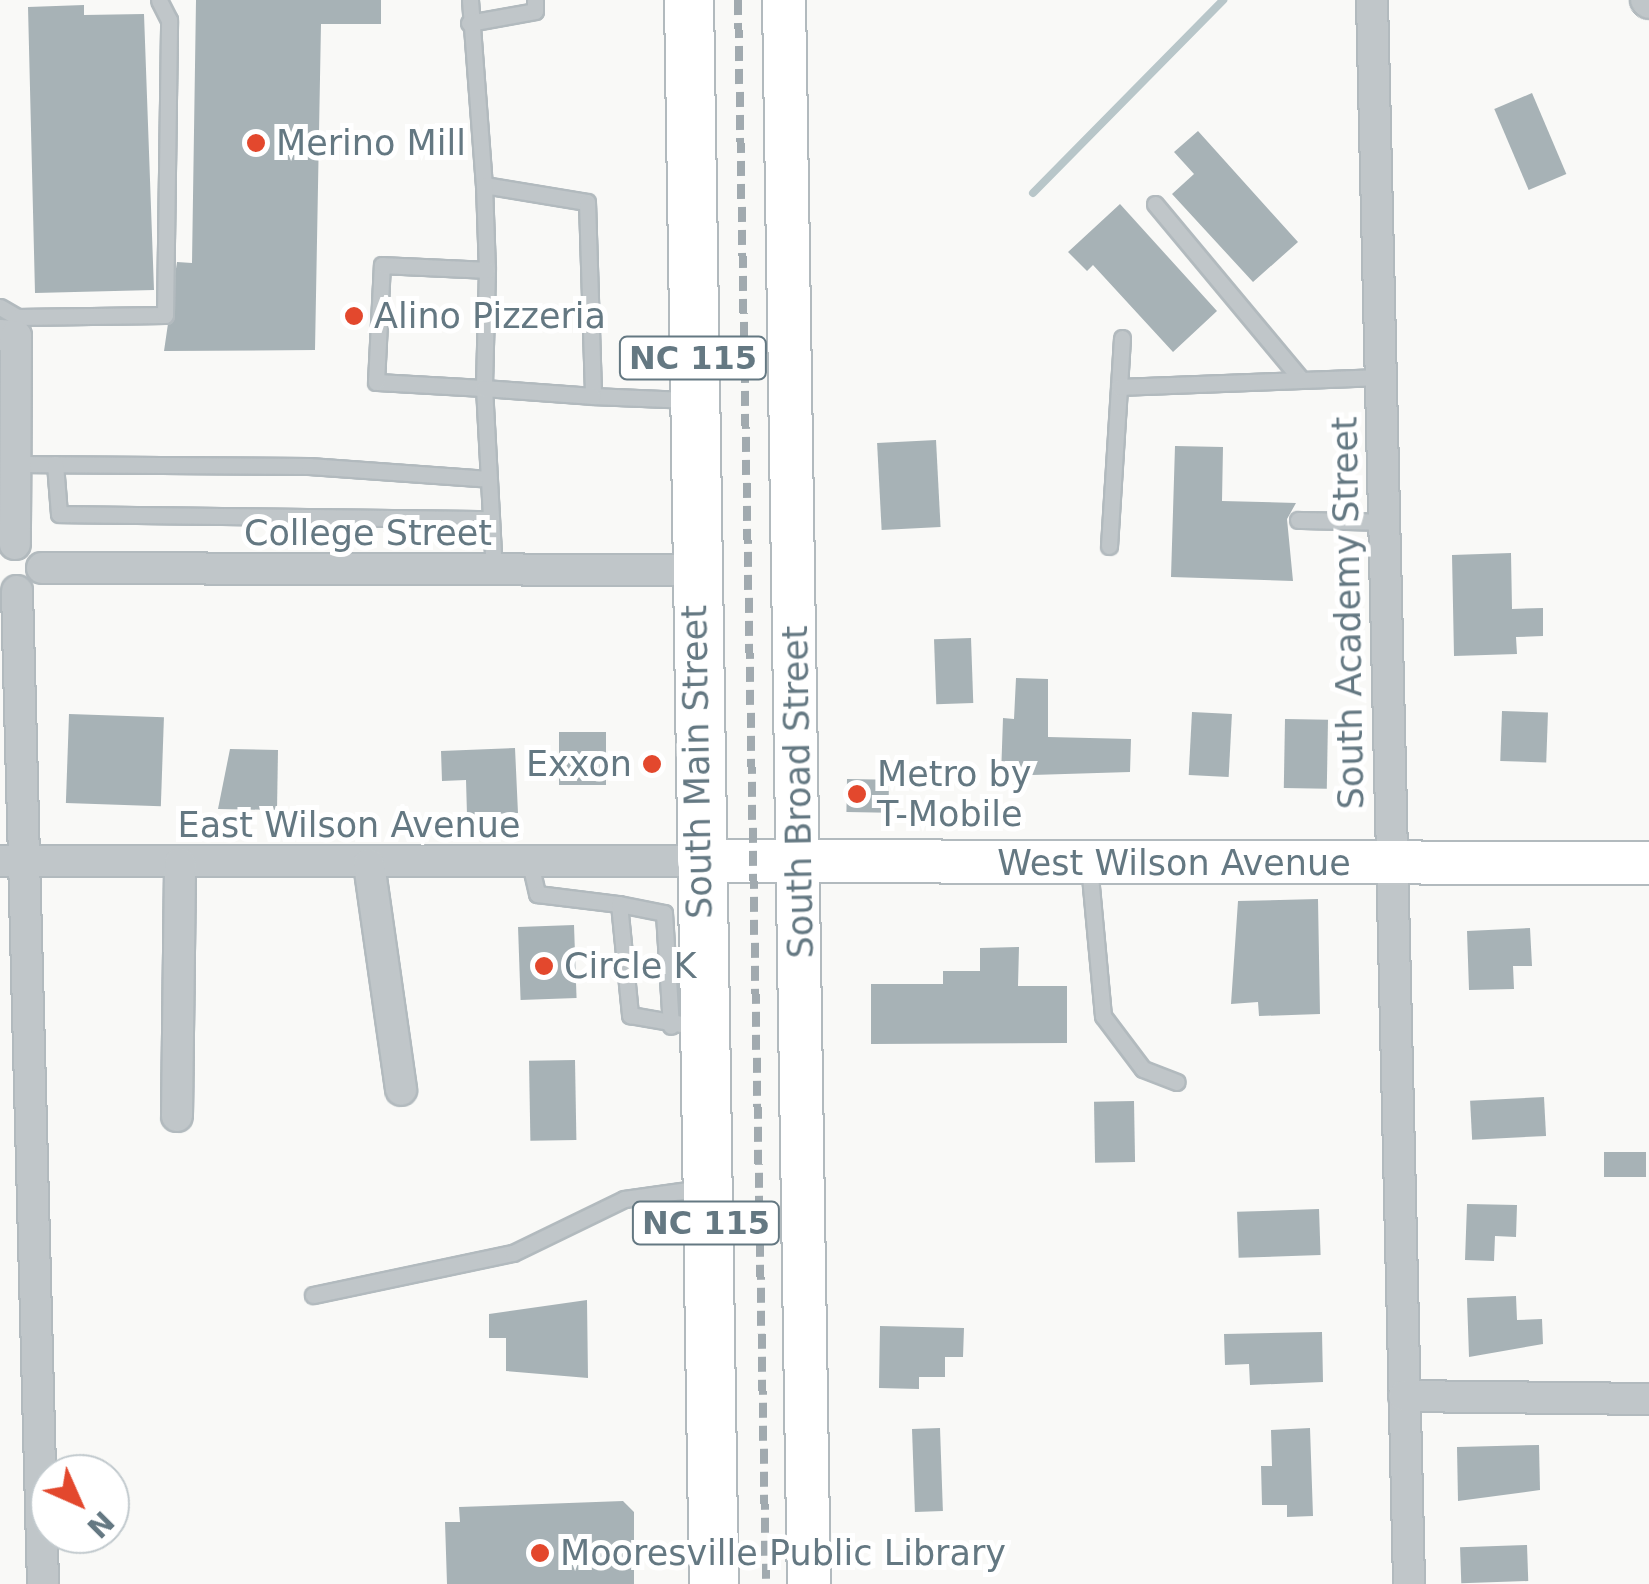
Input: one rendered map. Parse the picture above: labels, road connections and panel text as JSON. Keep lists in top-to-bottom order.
{
  "streets": {
    "main road": ["NC 115", "South Main Street"],
    "street": [
      "College Street",
      "South Academy Street",
      "South Broad Street",
      "East Wilson Avenue",
      "West Wilson Avenue"
    ]
  },
  "crossings": [
    ["College Street", "South Main Street"],
    ["South Academy Street", "West Wilson Avenue"],
    ["South Main Street", "East Wilson Avenue"],
    ["South Main Street", "West Wilson Avenue"],
    ["South Broad Street", "West Wilson Avenue"],
    ["East Wilson Avenue", "West Wilson Avenue"]
  ],
  "places": [
    "Merino Mill",
    "Alino Pizzeria",
    "Exxon",
    "Metro by T-Mobile",
    "Circle K",
    "Mooresville Public Library"
  ],
  "north": "bottom right"
}
